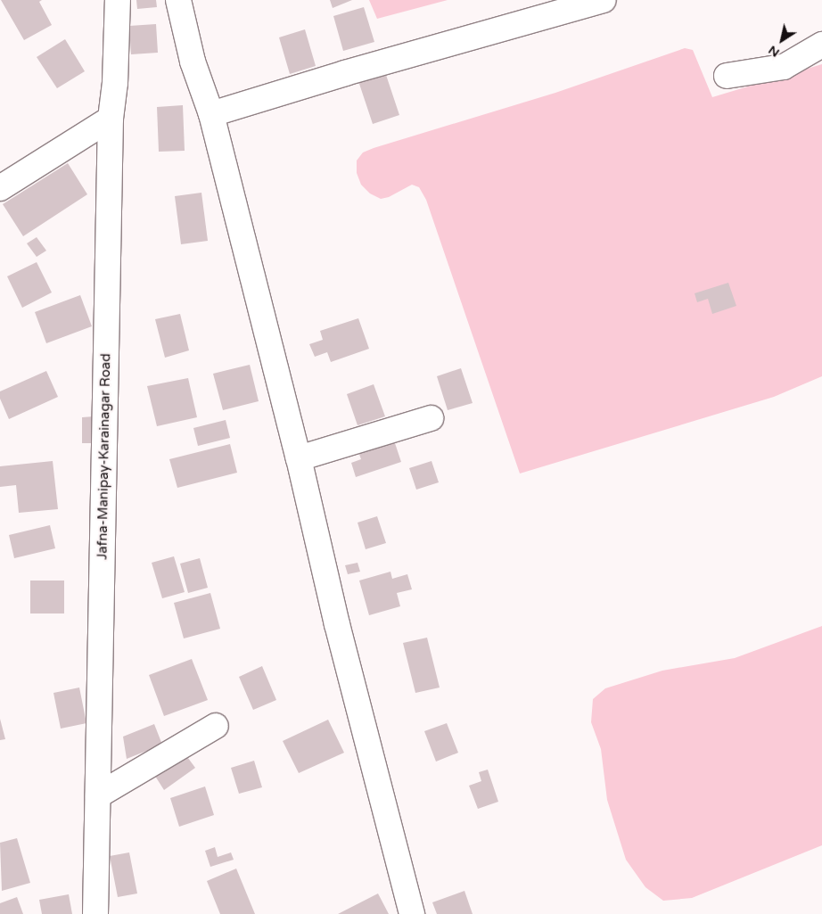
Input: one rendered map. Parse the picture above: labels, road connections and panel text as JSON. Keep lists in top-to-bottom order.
{
  "streets": {
    "street": ["Jafna-Manipay-Karainagar Road"]
  },
  "north": "bottom left"
}
